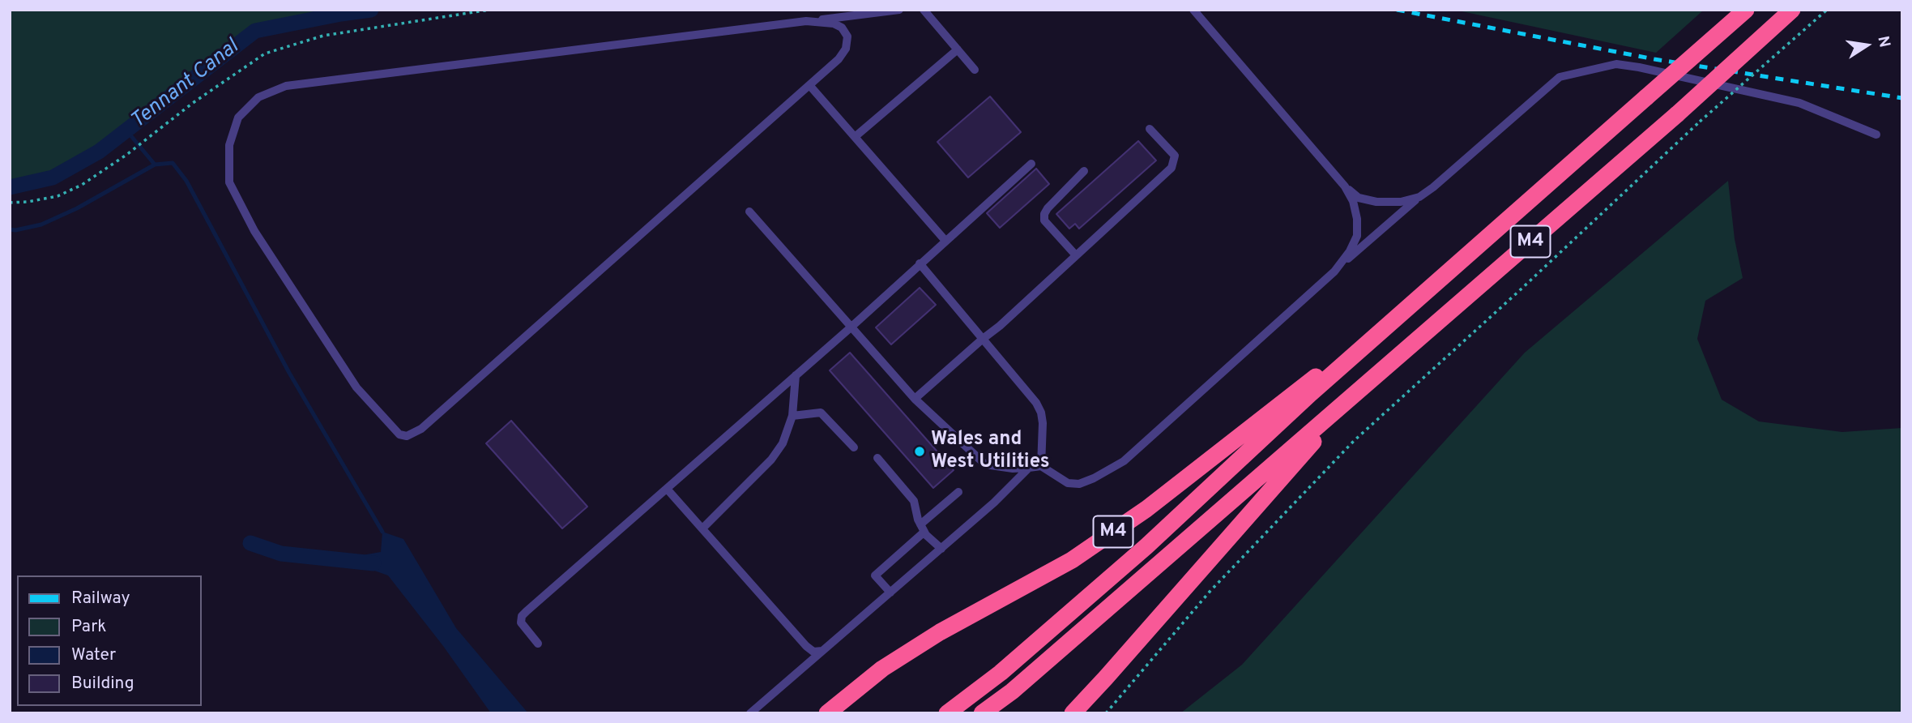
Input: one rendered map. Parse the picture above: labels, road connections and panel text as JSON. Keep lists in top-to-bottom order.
{
  "streets": {
    "highway": ["M4"]
  },
  "water": ["Tennant Canal"],
  "places": ["Wales and West Utilities"],
  "legend": [
    "Railway",
    "Park",
    "Water",
    "Building"
  ],
  "north": "right"
}
